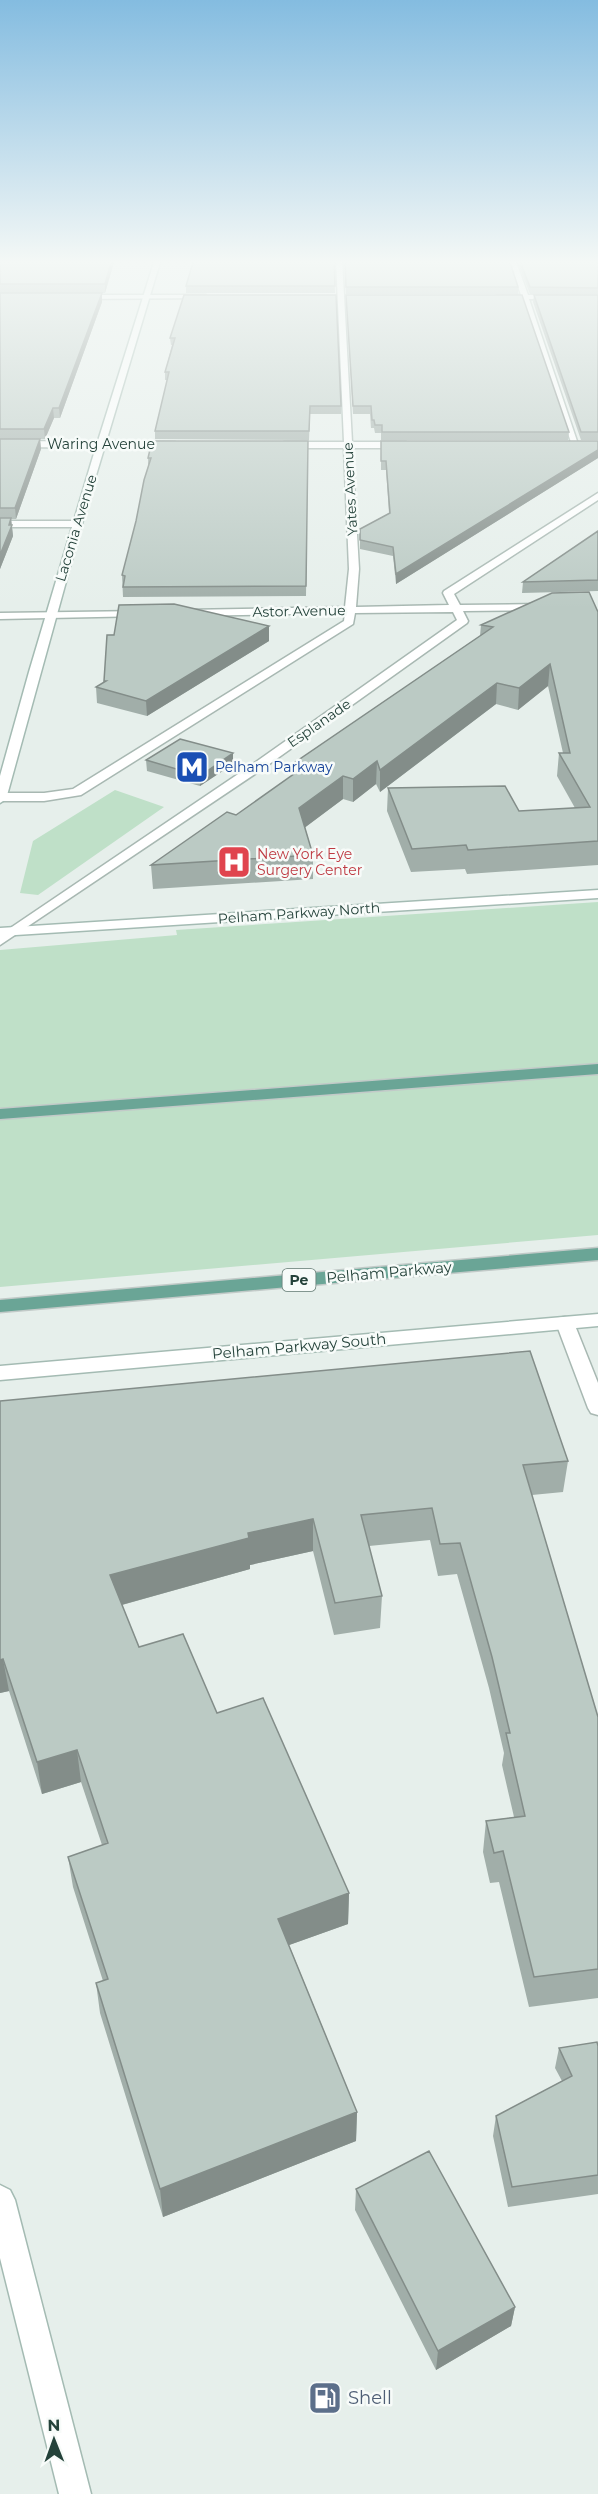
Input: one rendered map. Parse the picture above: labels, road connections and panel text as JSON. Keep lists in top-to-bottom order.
{
  "streets": {
    "main road": ["Pelham Parkway", "Pe"],
    "street": [
      "Waring Avenue",
      "Yates Avenue",
      "Laconia Avenue",
      "Astor Avenue",
      "Esplanade",
      "Pelham Parkway North",
      "Pelham Parkway South"
    ]
  },
  "crossings": [
    ["Waring Avenue", "Laconia Avenue"],
    ["Yates Avenue", "Astor Avenue"],
    ["Astor Avenue", "Esplanade"],
    ["Esplanade", "Pelham Parkway North"]
  ],
  "places": {
    "metro station": ["Pelham Parkway"],
    "hospital": ["New York Eye Surgery Center"],
    "fuel station": ["Shell"]
  },
  "north": "top"
}
